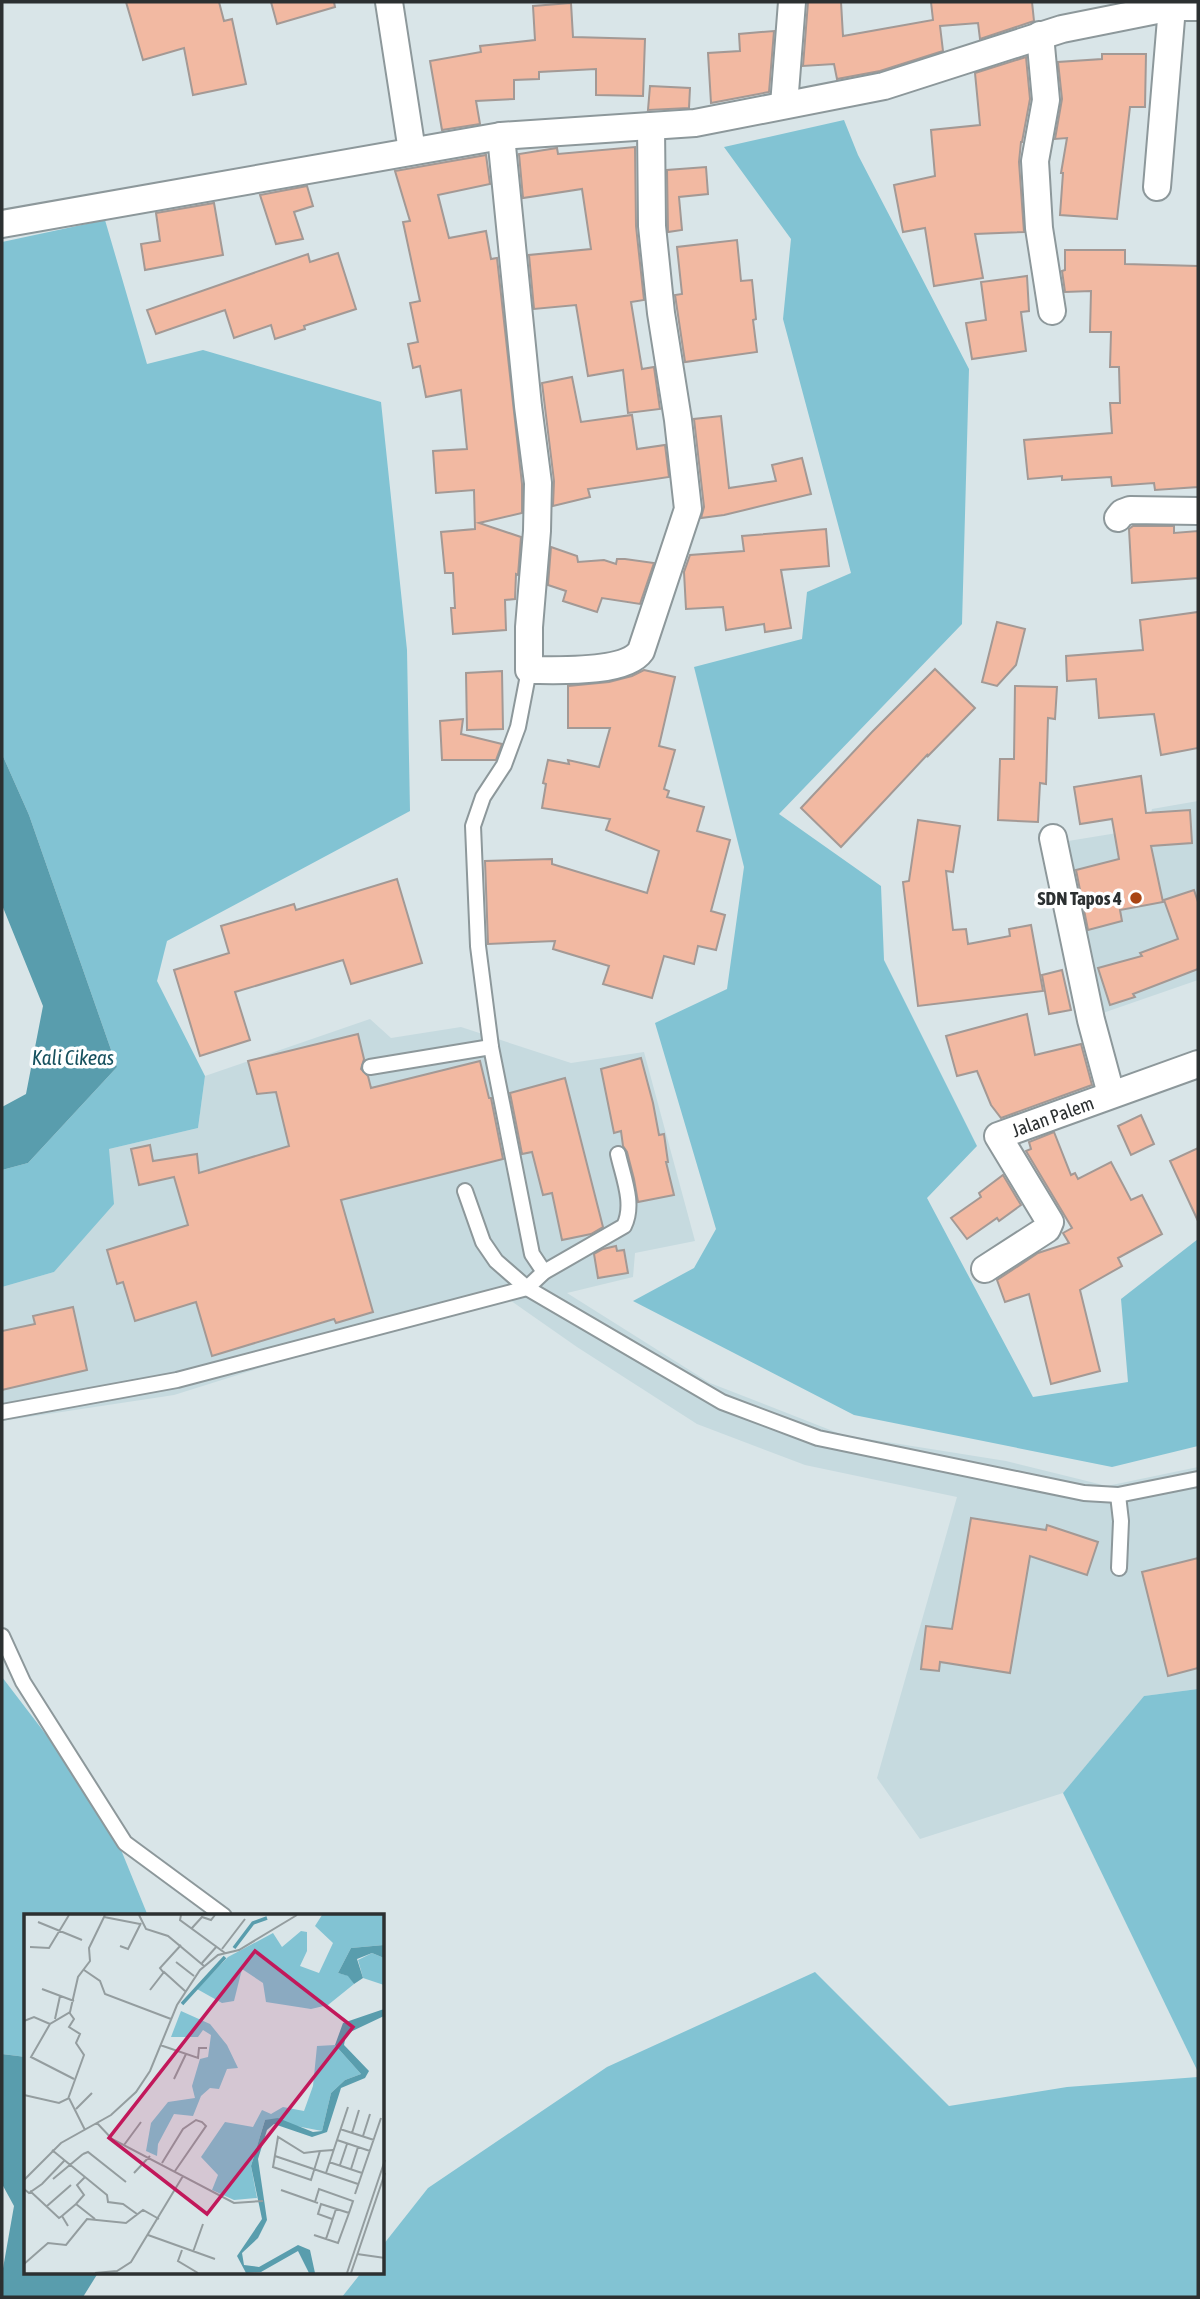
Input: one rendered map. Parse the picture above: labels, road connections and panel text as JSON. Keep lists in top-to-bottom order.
{
  "streets": {
    "street": ["Jalan Palem"]
  },
  "water": ["Kali Cikeas"],
  "places": ["SDN Tapos 4"]
}
